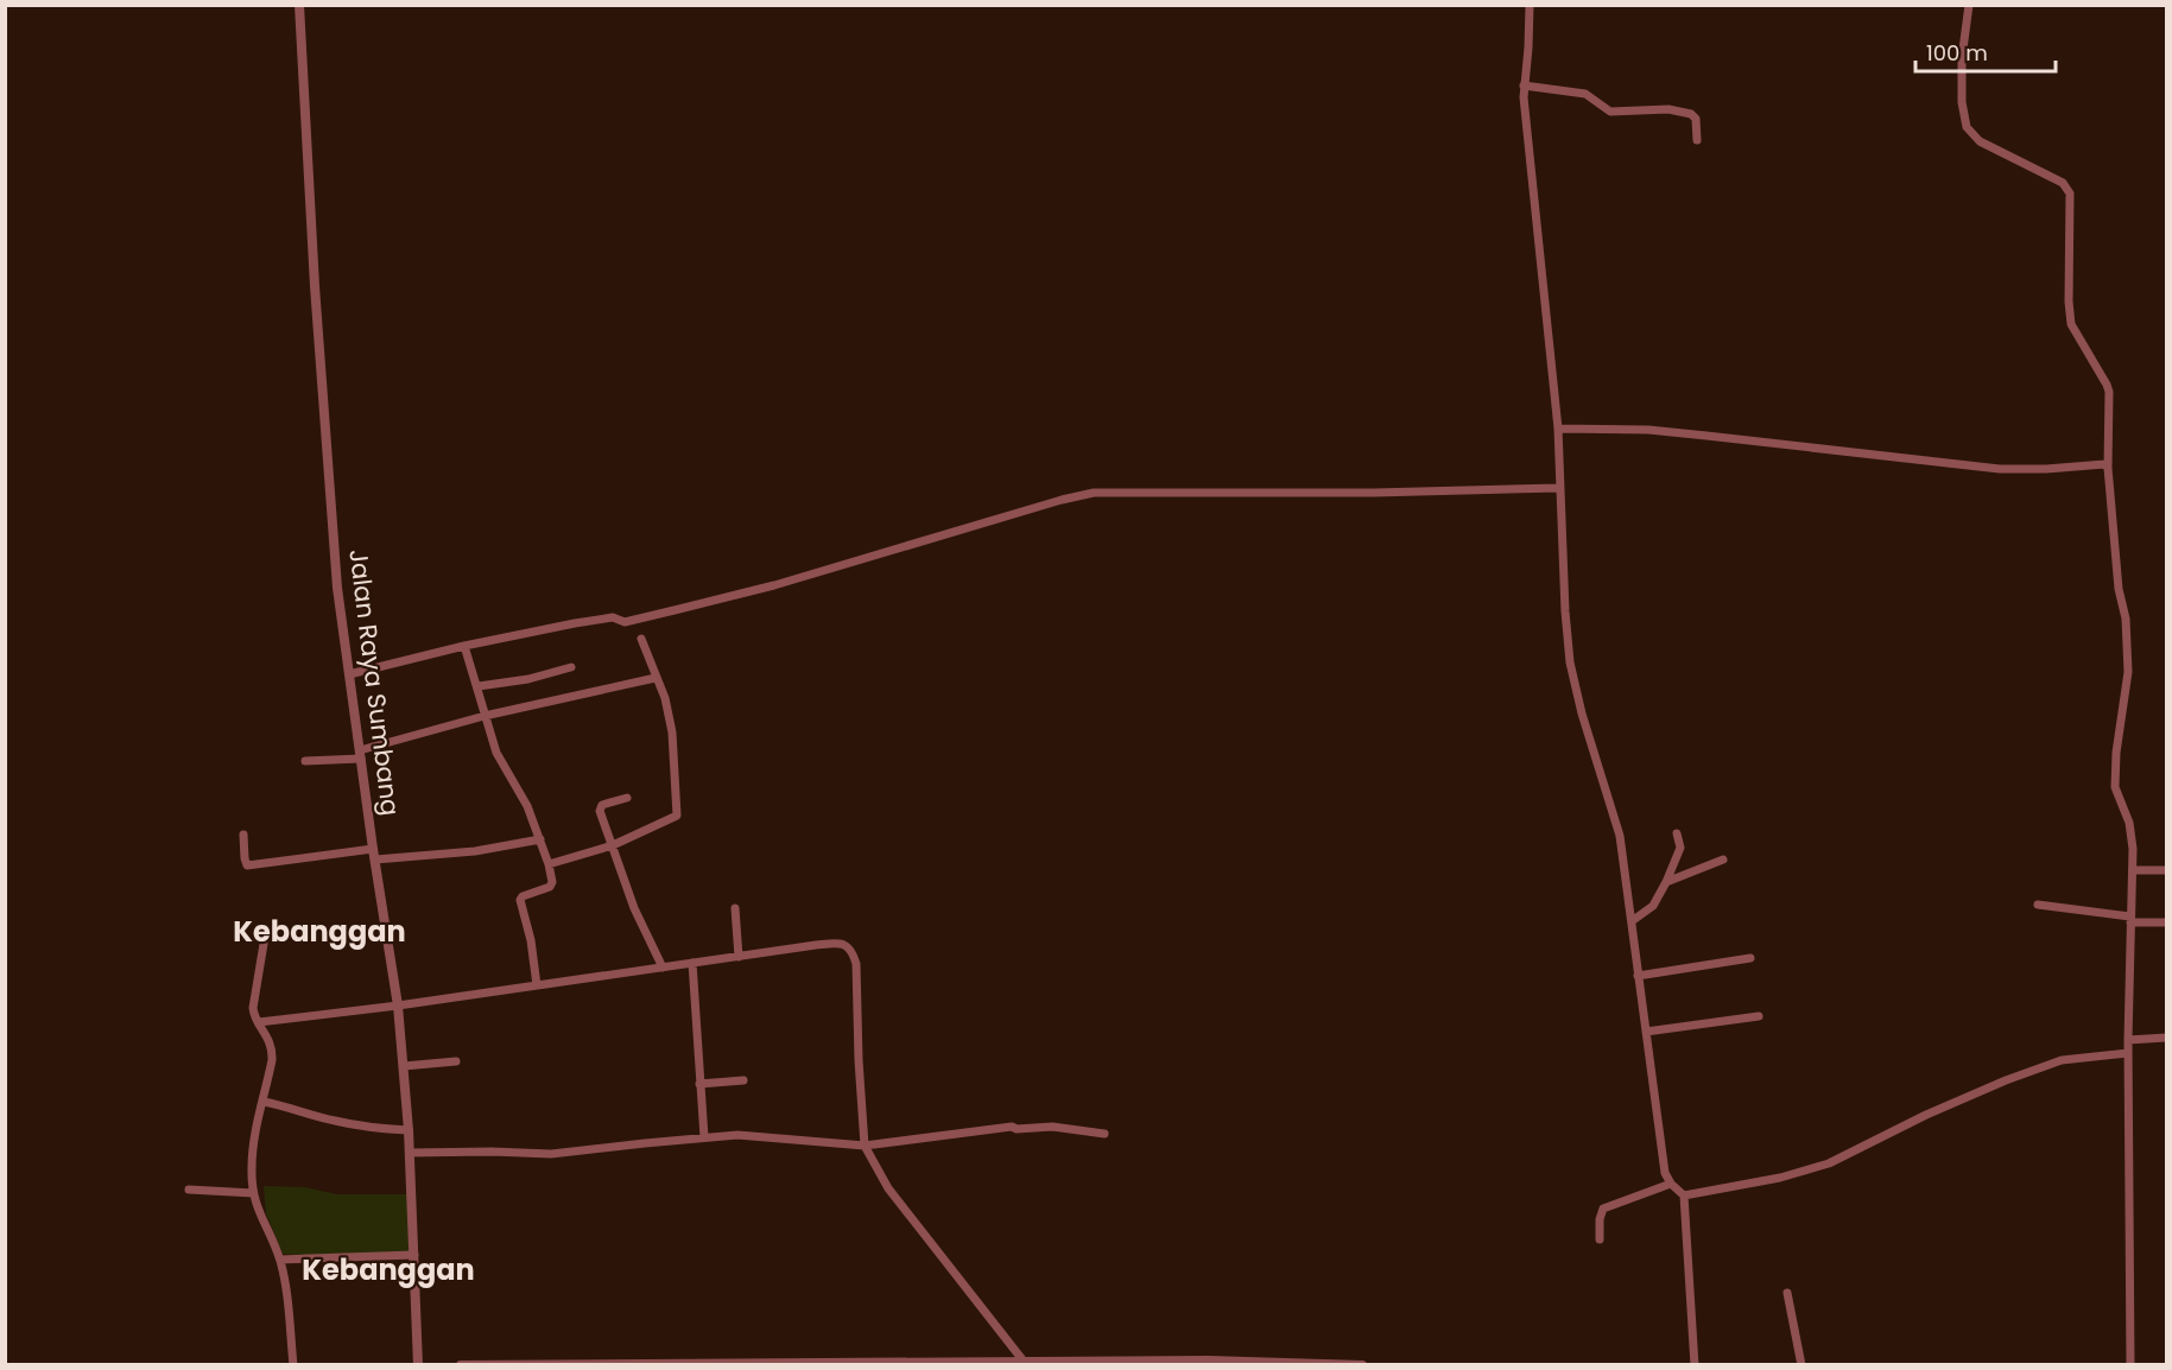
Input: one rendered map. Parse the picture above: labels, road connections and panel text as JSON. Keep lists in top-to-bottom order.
{
  "streets": {
    "street": ["Jalan Raya Sumbang"]
  },
  "districts": ["Kebanggan", "Kebanggan"],
  "scale_bar": "100 m"
}
